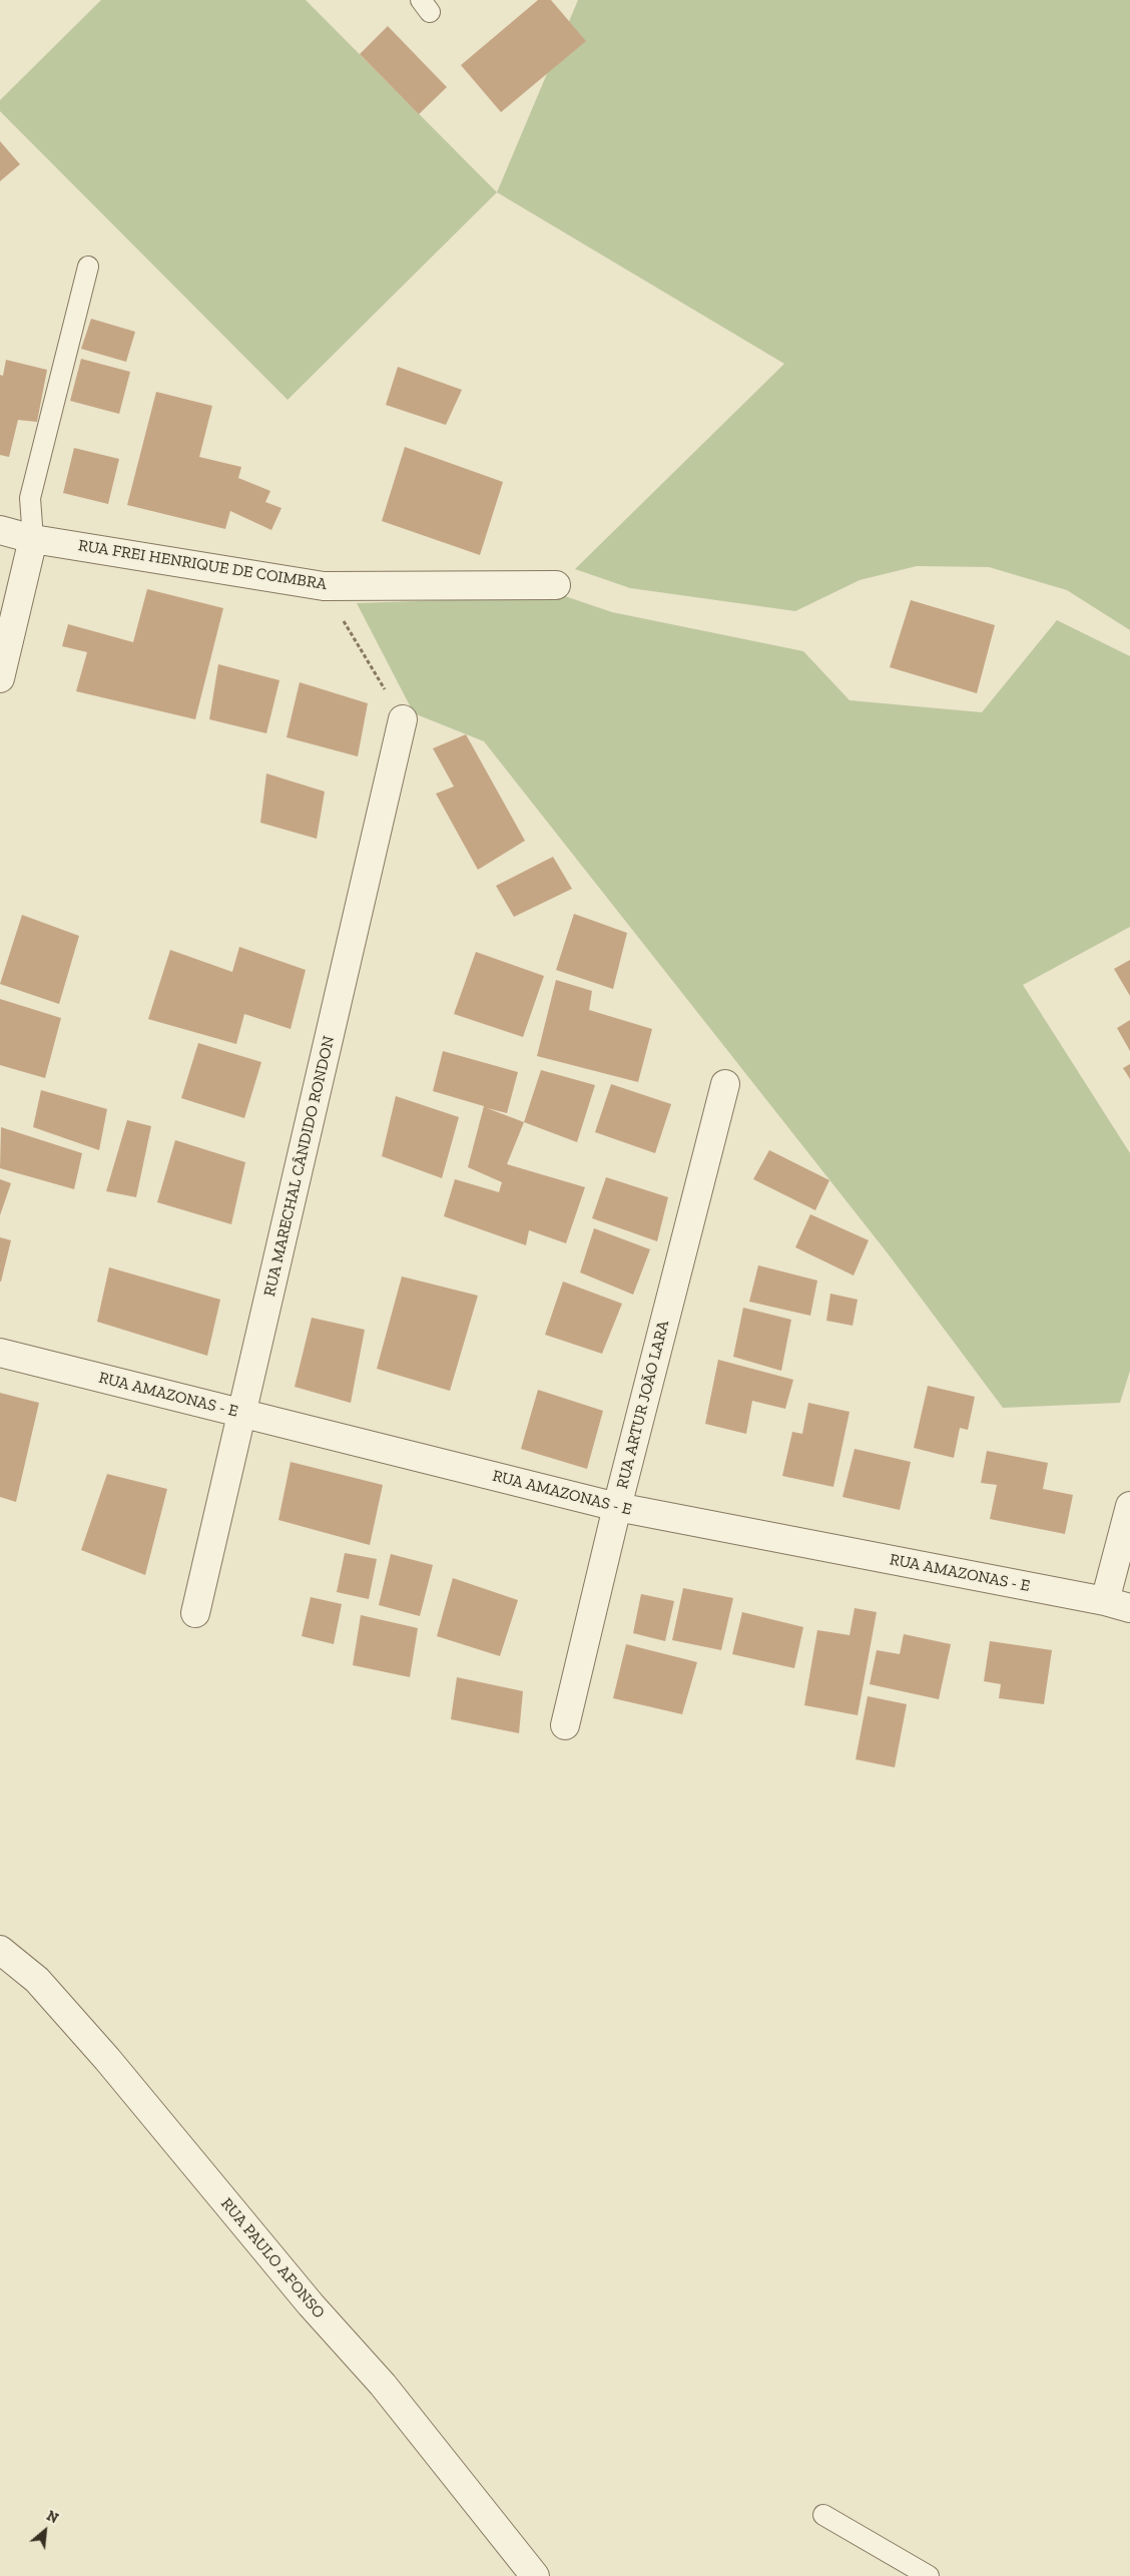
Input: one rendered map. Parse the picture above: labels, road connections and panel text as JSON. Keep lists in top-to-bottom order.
{
  "streets": {
    "street": [
      "RUA FREI HENRIQUE DE COIMBRA",
      "RUA MARECHAL CÂNDIDO RONDON",
      "RUA AMAZONAS - E",
      "RUA ARTUR JOÃO LARA",
      "RUA PAULO AFONSO"
    ]
  },
  "crossings": [
    ["RUA MARECHAL CÂNDIDO RONDON", "RUA AMAZONAS - E"],
    ["RUA AMAZONAS - E", "RUA ARTUR JOÃO LARA"]
  ],
  "north": "top right"
}
